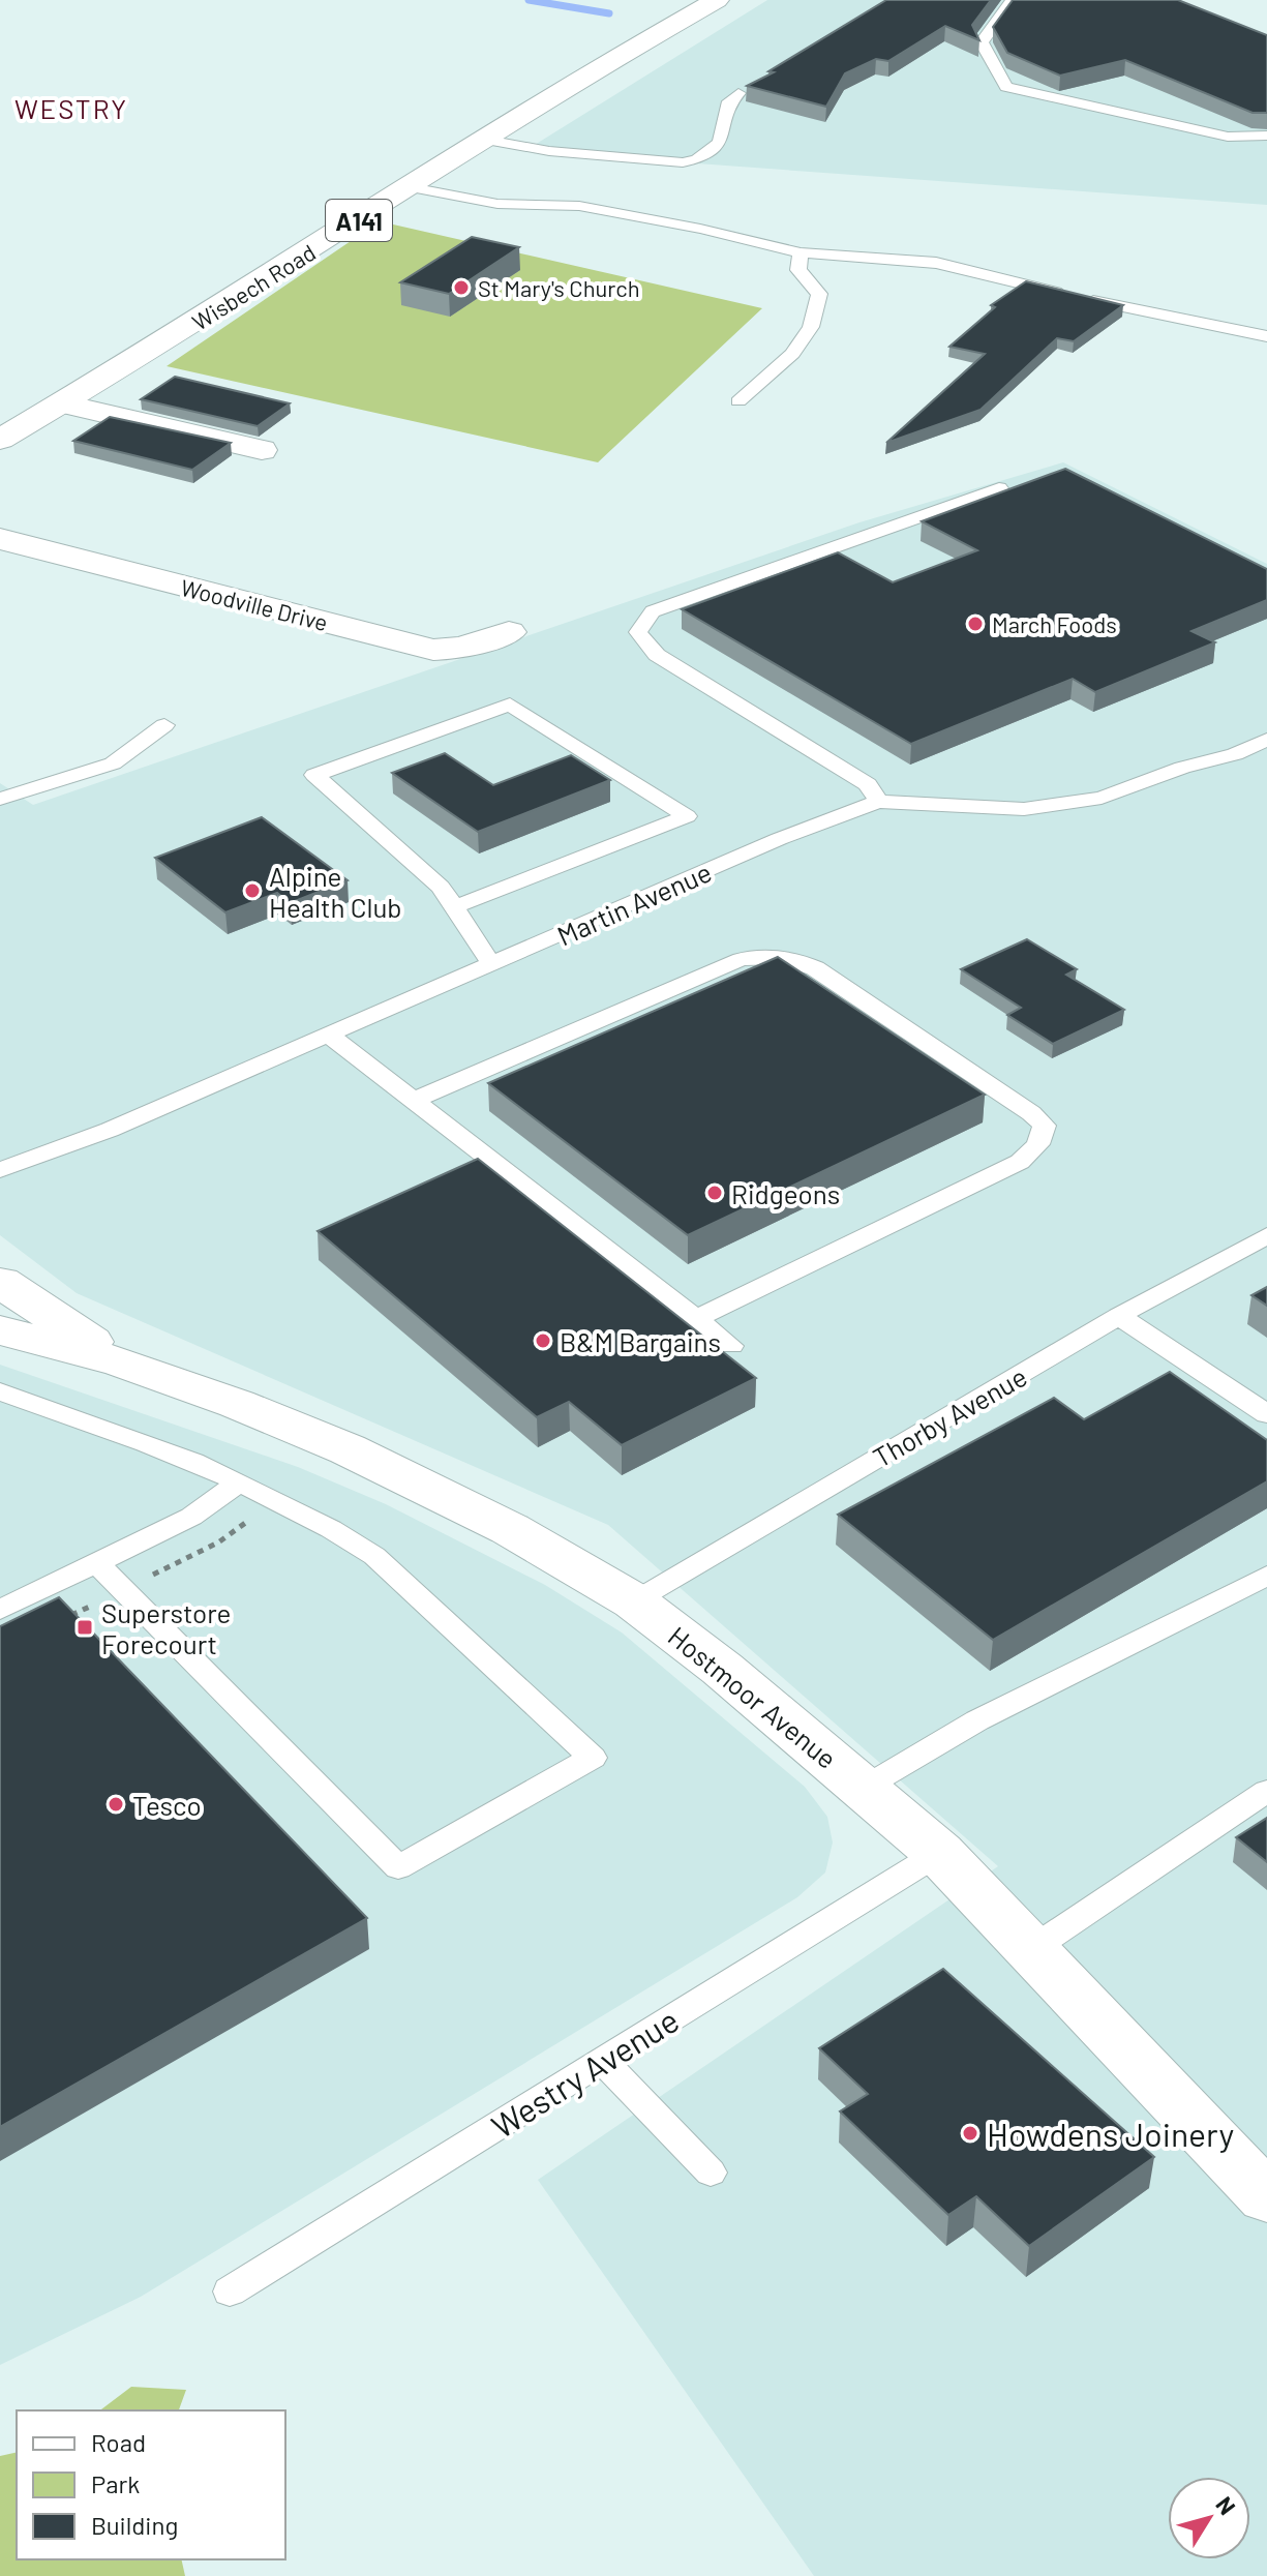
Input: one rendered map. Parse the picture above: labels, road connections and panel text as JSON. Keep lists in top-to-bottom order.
{
  "streets": {
    "main road": [
      "A141",
      "Wisbech Road",
      "Woodville Drive",
      "Hostmoor Avenue"
    ],
    "lane": ["Martin Avenue", "Thorby Avenue", "Westry Avenue"]
  },
  "crossings": [
    ["Thorby Avenue", "Hostmoor Avenue"],
    ["Hostmoor Avenue", "Westry Avenue"]
  ],
  "districts": ["WESTRY"],
  "places": {
    "other": [
      "St Mary's Church",
      "March Foods",
      "Alpine Health Club",
      "Ridgeons",
      "B&M Bargains",
      "Tesco",
      "Howdens Joinery"
    ],
    "transit": ["Superstore Forecourt"]
  },
  "legend": ["Road", "Park", "Building"],
  "north": "top right"
}
